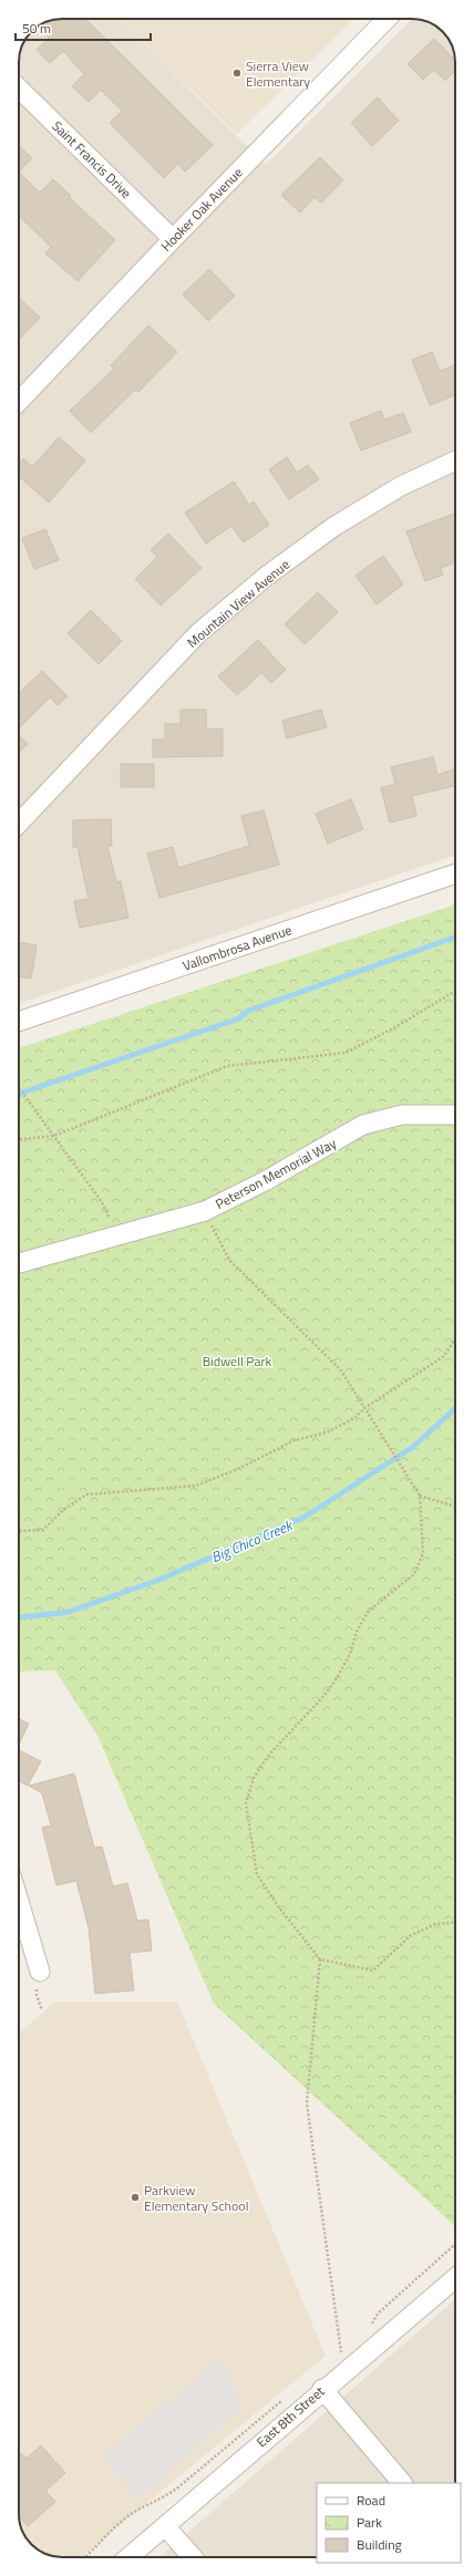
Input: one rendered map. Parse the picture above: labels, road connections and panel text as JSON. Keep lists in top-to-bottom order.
{
  "streets": {
    "street": [
      "Saint Francis Drive",
      "Hooker Oak Avenue",
      "Mountain View Avenue",
      "Vallombrosa Avenue",
      "Peterson Memorial Way",
      "East 8th Street"
    ]
  },
  "crossings": [
    ["Saint Francis Drive", "Hooker Oak Avenue"]
  ],
  "water": ["Big Chico Creek"],
  "parks": ["Bidwell Park"],
  "places": ["Sierra View Elementary", "Parkview Elementary School"],
  "legend": ["Road", "Park", "Building"],
  "scale_bar": "50 m"
}
